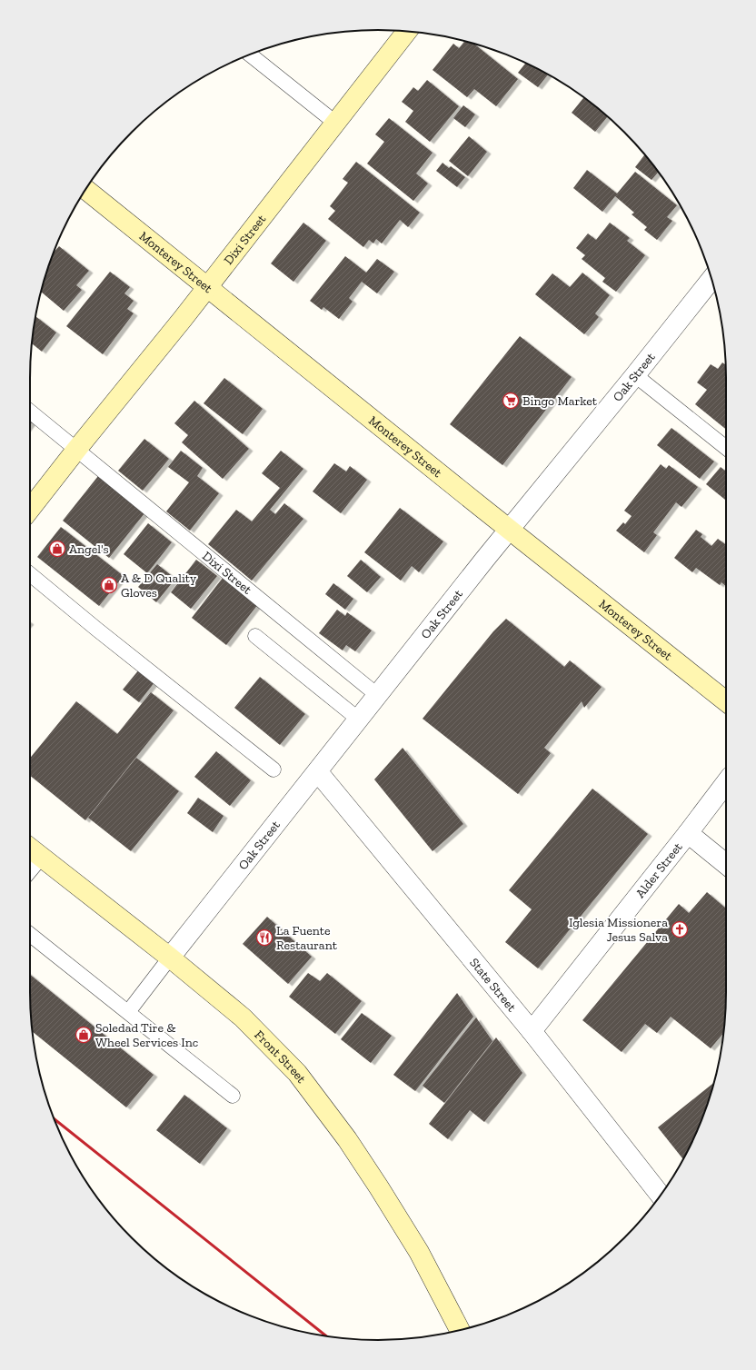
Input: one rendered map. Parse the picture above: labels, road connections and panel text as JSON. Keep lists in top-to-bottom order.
{
  "streets": {
    "street": [
      "Dixi Street",
      "Monterey Street",
      "Oak Street",
      "Alder Street",
      "State Street",
      "Front Street"
    ]
  },
  "crossings": [
    ["Dixi Street", "Monterey Street"],
    ["Dixi Street", "Oak Street"],
    ["Monterey Street", "Oak Street"],
    ["Oak Street", "State Street"],
    ["Oak Street", "Front Street"],
    ["Alder Street", "State Street"]
  ],
  "places": {
    "supermarket": ["Bingo Market"],
    "shop": ["Angel's", "A & D Quality Gloves", "Soledad Tire & Wheel Services Inc"],
    "church": ["Iglesia Missionera Jesus Salva"],
    "restaurant": ["La Fuente Restaurant"]
  }
}
